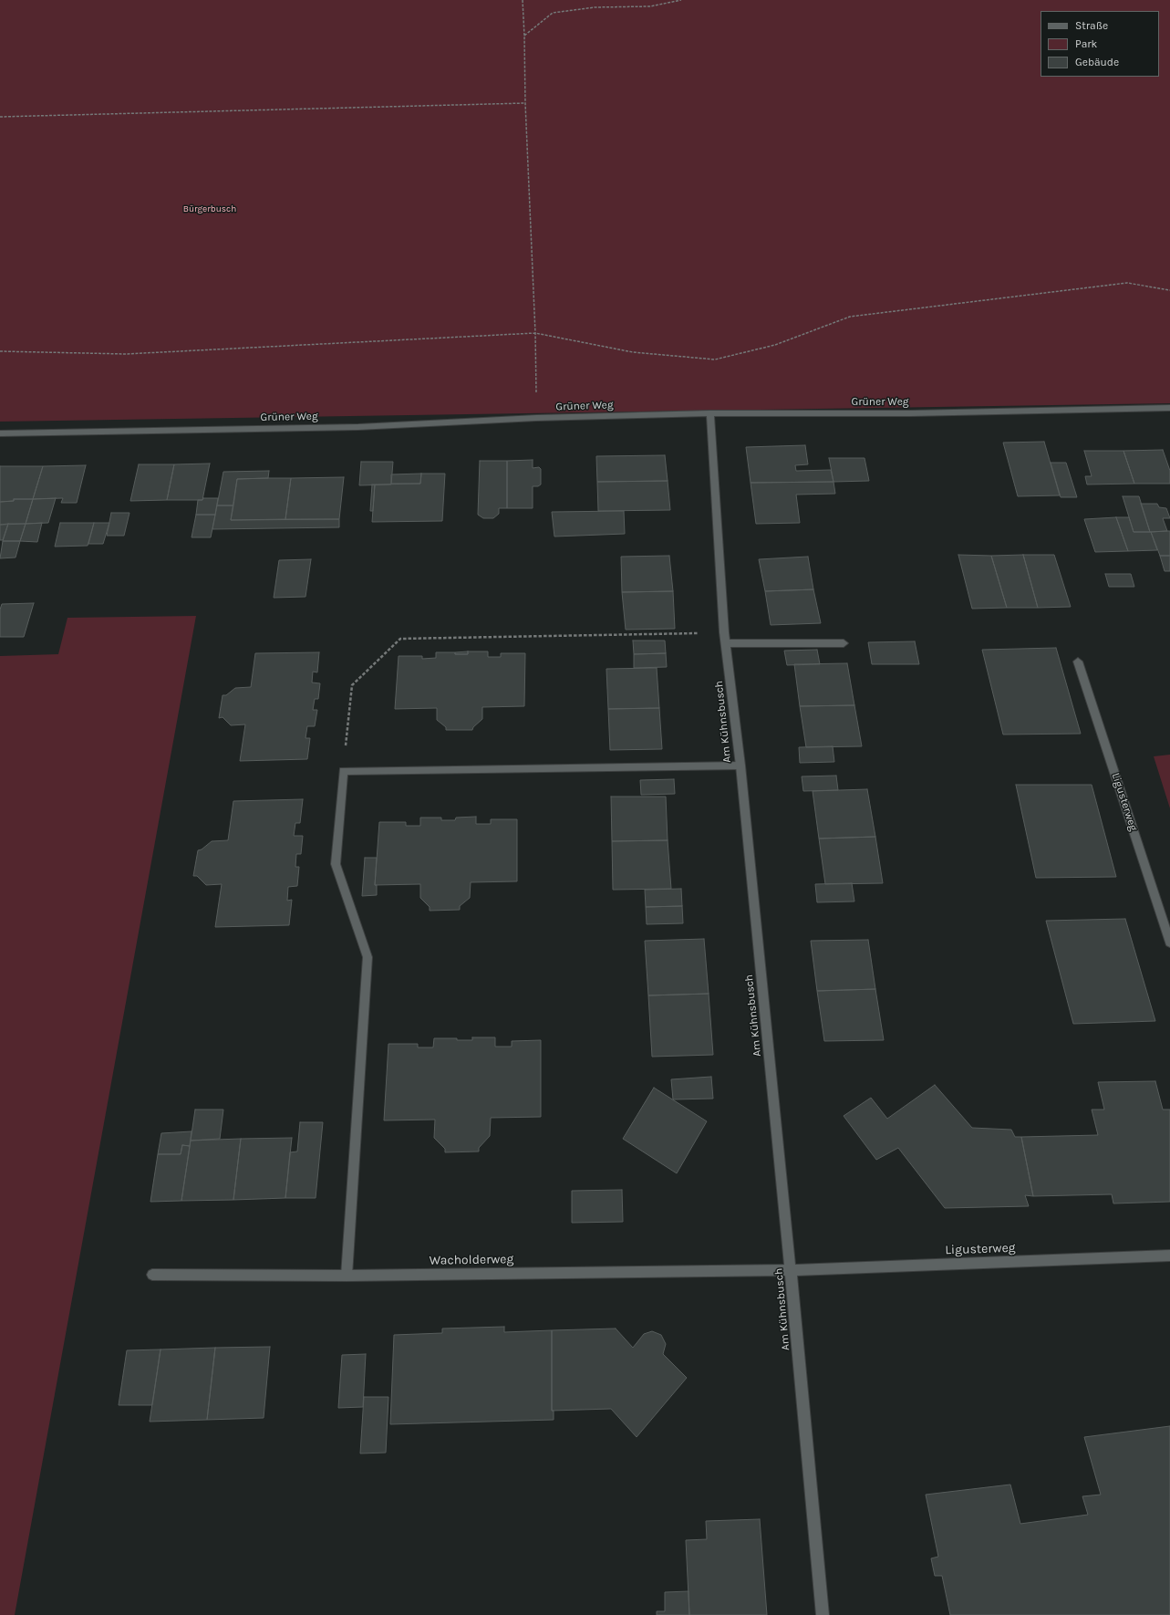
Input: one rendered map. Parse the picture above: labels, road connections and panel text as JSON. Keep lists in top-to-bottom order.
{
  "streets": {
    "street": [
      "Grüner Weg",
      "Am Kühnsbusch",
      "Ligusterweg",
      "Wacholderweg"
    ]
  },
  "crossings": [
    ["Grüner Weg", "Am Kühnsbusch"],
    ["Am Kühnsbusch", "Ligusterweg"],
    ["Am Kühnsbusch", "Wacholderweg"],
    ["Ligusterweg", "Wacholderweg"]
  ],
  "parks": ["Bürgerbusch"],
  "legend": ["Straße", "Park", "Gebäude"]
}
